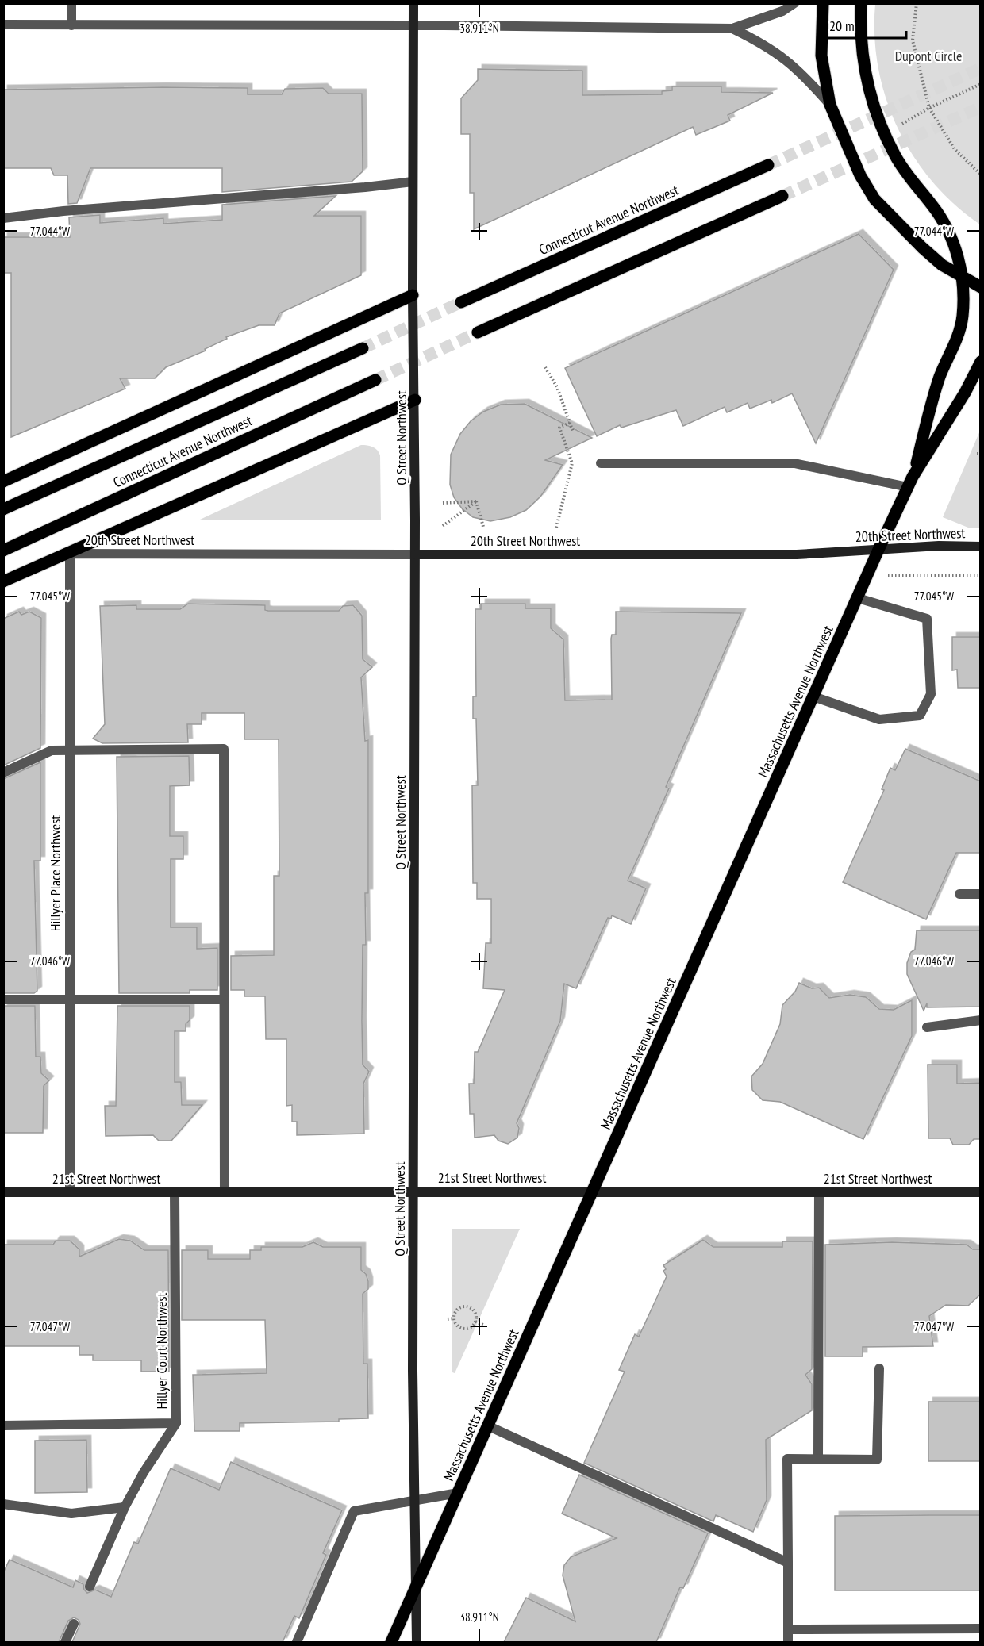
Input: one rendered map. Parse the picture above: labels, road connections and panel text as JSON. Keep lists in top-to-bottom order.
{
  "streets": {
    "main road": [
      "Connecticut Avenue Northwest",
      "Q Street Northwest",
      "20th Street Northwest",
      "Massachusetts Avenue Northwest",
      "21st Street Northwest"
    ],
    "street": ["Hillyer Place Northwest", "Hillyer Court Northwest"]
  },
  "crossings": [
    ["Q Street Northwest", "20th Street Northwest"],
    ["Q Street Northwest", "Massachusetts Avenue Northwest"],
    ["Q Street Northwest", "21st Street Northwest"],
    ["20th Street Northwest", "Massachusetts Avenue Northwest"],
    ["20th Street Northwest", "Hillyer Place Northwest"],
    ["Massachusetts Avenue Northwest", "21st Street Northwest"],
    ["Hillyer Place Northwest", "21st Street Northwest"],
    ["21st Street Northwest", "Hillyer Court Northwest"]
  ],
  "parks": ["Dupont Circle"],
  "scale_bar": "20 m",
  "coordinates": [
    "38.911°N",
    "77.044°W",
    "77.045°W",
    "77.046°W",
    "77.047°W"
  ]
}
